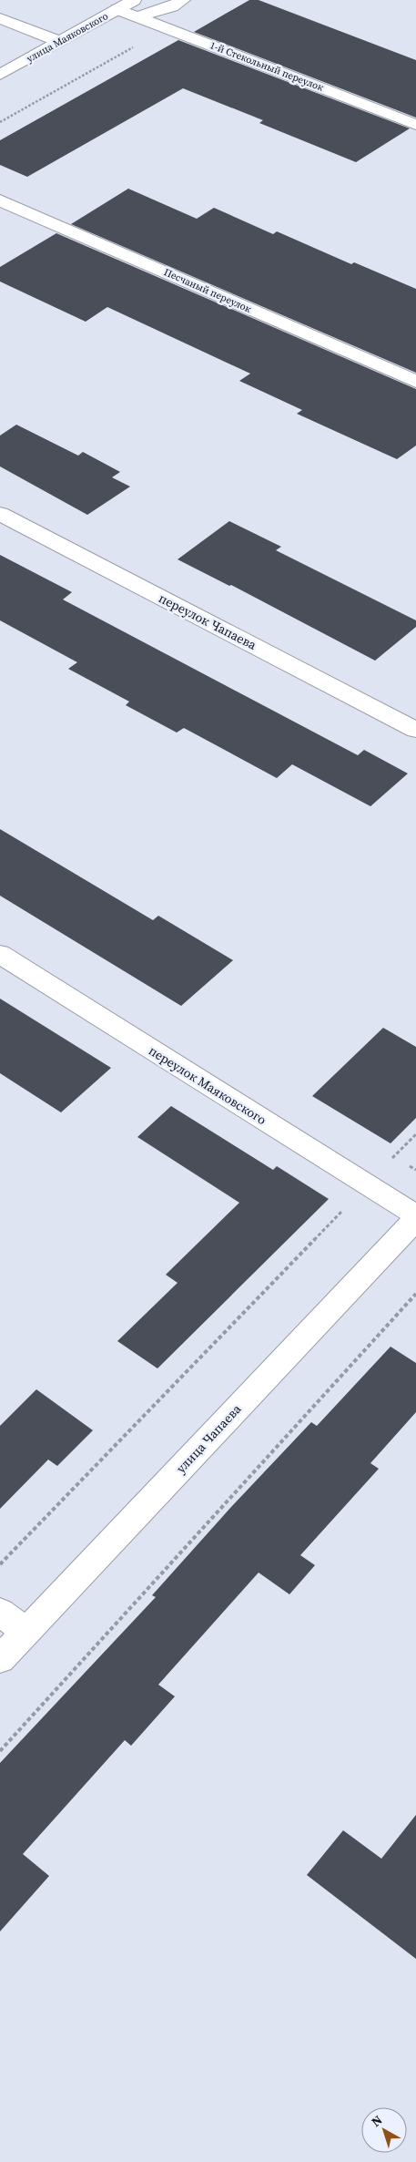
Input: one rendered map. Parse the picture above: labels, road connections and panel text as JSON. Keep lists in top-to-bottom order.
{
  "streets": {
    "street": [
      "улица Маяковского",
      "1-й Стекольный переулок",
      "Песчаный переулок",
      "переулок Чапаева",
      "переулок Маяковского",
      "улица Чапаева"
    ]
  },
  "crossings": [
    ["улица Маяковского", "1-й Стекольный переулок"],
    ["переулок Маяковского", "улица Чапаева"]
  ],
  "north": "top left"
}
